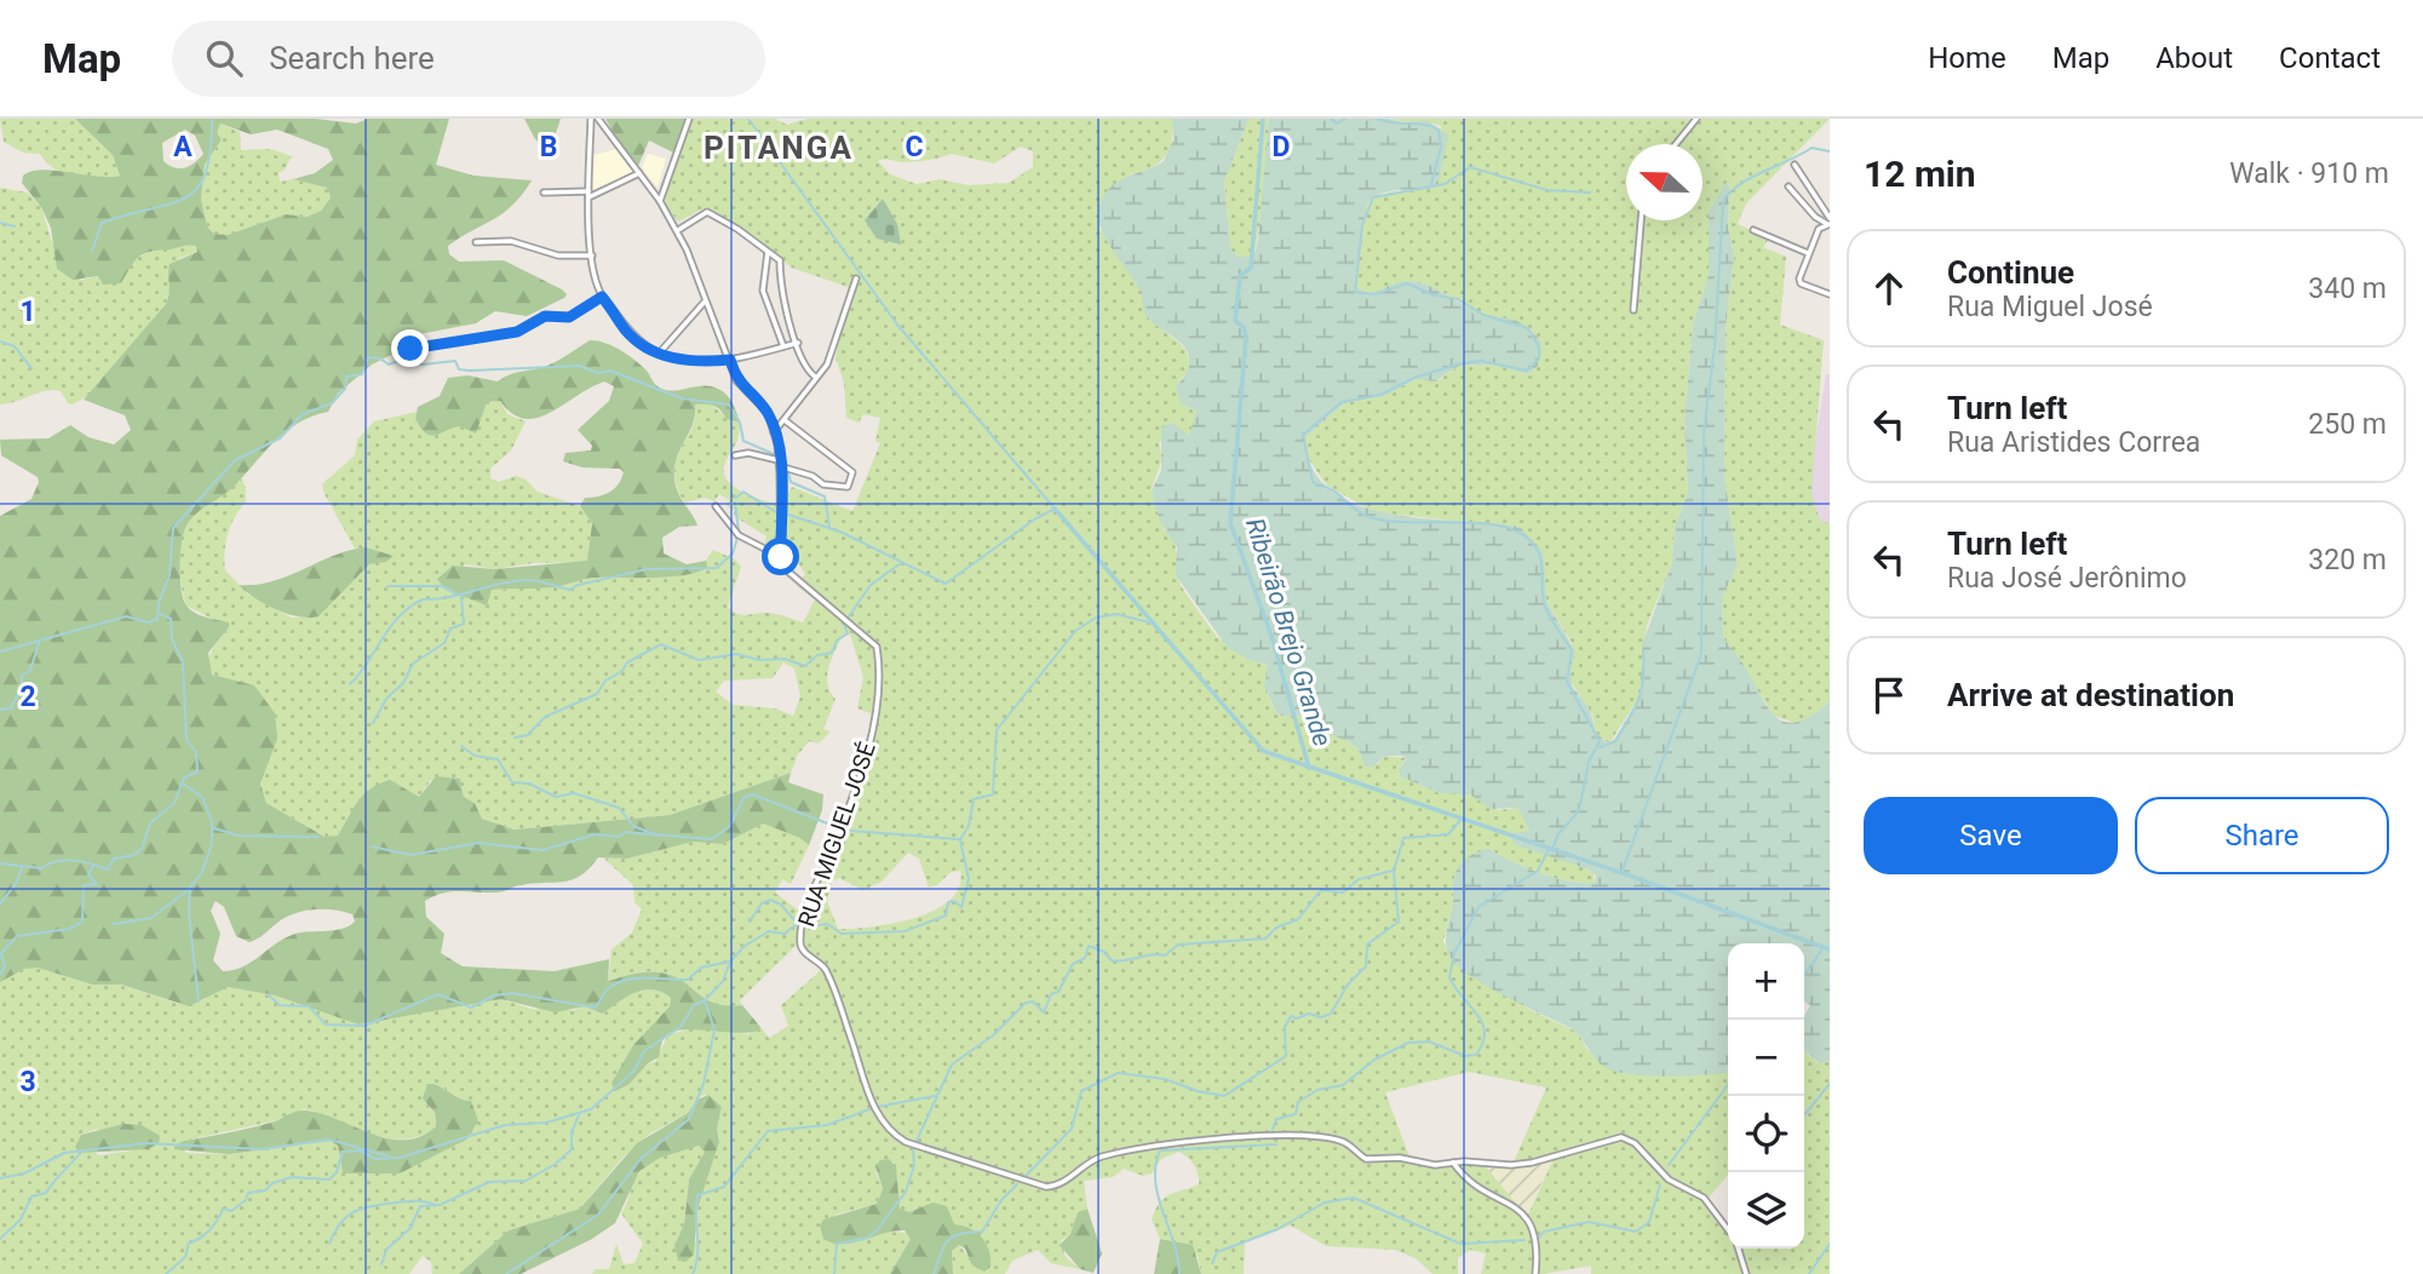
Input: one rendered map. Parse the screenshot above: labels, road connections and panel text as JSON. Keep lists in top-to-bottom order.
{
  "streets": {
    "street": ["RUA MIGUEL JOSÉ"]
  },
  "districts": ["PITANGA"],
  "water": ["Ribeirão Brejo Grande"],
  "north": "left",
  "page": {
    "header": "Map",
    "search": "Search here",
    "nav": [
      "Home",
      "Map",
      "About",
      "Contact"
    ],
    "heading": ["12 min", "Walk · 910 m"],
    "list": [
      ["Continue", "Rua Miguel José", "340 m"],
      ["Turn left", "Rua Aristides Correa", "250 m"],
      ["Turn left", "Rua José Jerônimo", "320 m"],
      "Arrive at destination"
    ],
    "buttons": ["Save", "Share"],
    "map_buttons": ["+", "−"]
  },
  "grid": {
    "columns": [
      "A",
      "B",
      "C",
      "D"
    ],
    "rows": ["1", "2", "3"]
  }
}
